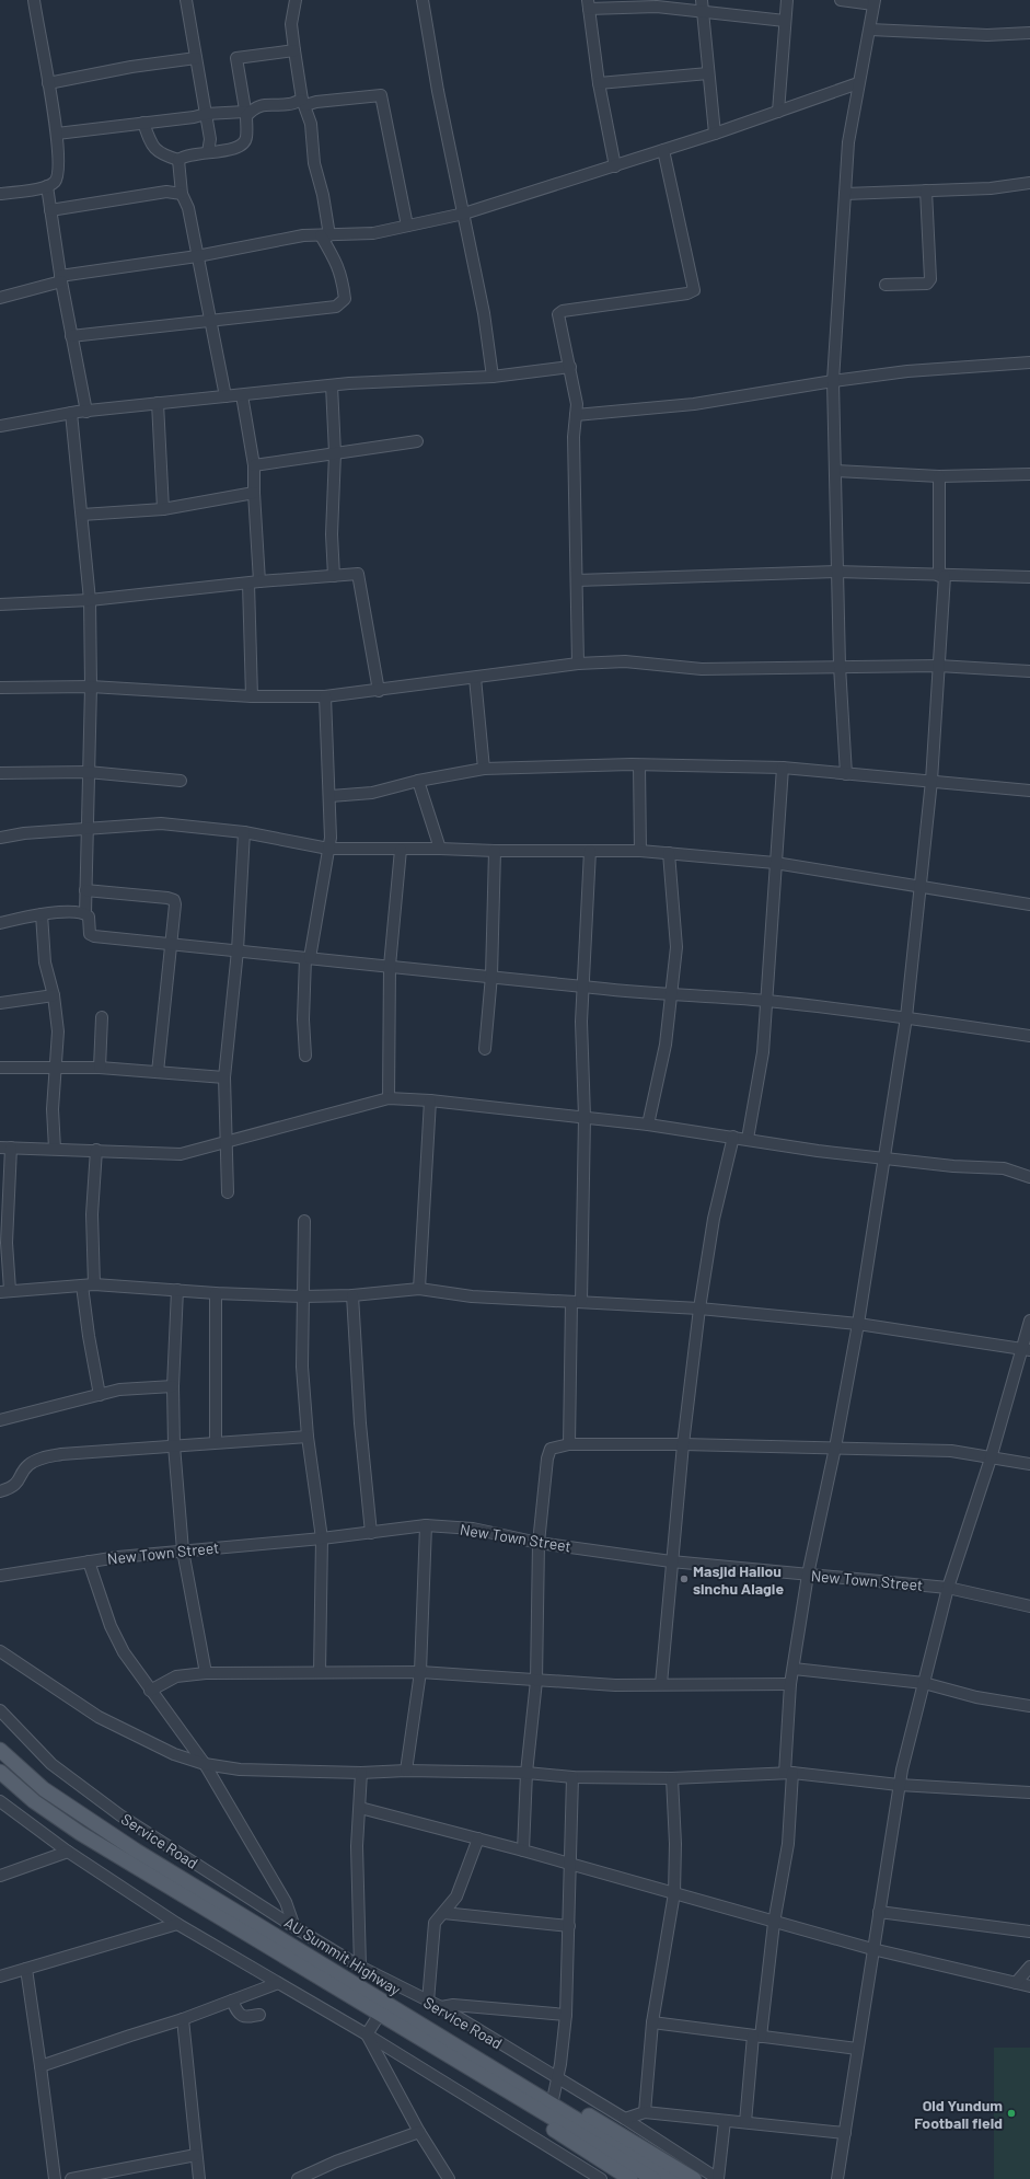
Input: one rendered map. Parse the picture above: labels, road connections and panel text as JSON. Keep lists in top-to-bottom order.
{
  "streets": {
    "main road": ["AU Summit Highway"],
    "street": ["New Town Street", "Service Road"]
  },
  "places": ["Masjid Haliou sinchu Alagie", "Old Yundum Football field"]
}
